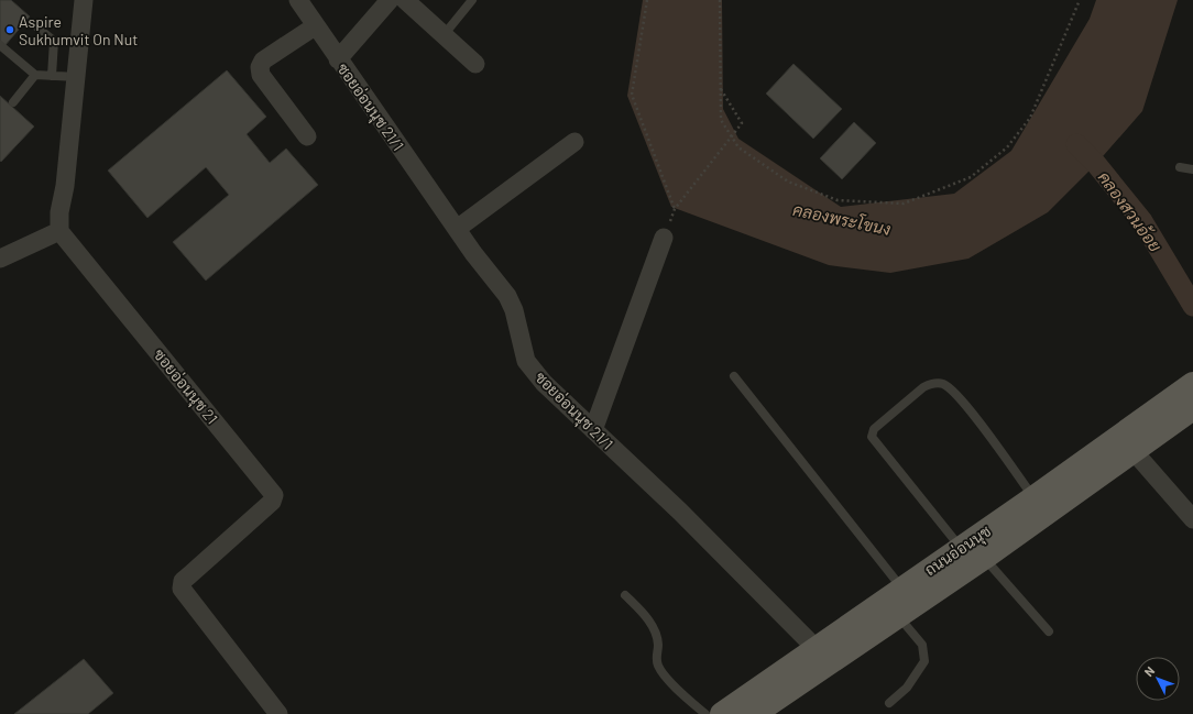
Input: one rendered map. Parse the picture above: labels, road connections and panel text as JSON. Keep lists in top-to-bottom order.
{
  "streets": {
    "main road": ["ถนนอ่อนนุช"],
    "street": ["ซอยอ่อนนุช 21/1", "ซอยอ่อนนุช 21"]
  },
  "crossings": [
    ["ซอยอ่อนนุช 21/1", "ถนนอ่อนนุช"]
  ],
  "water": ["คลองสวนอ้อย", "คลองพระโขนง"],
  "places": ["Aspire Sukhumvit On Nut"],
  "north": "top left"
}
